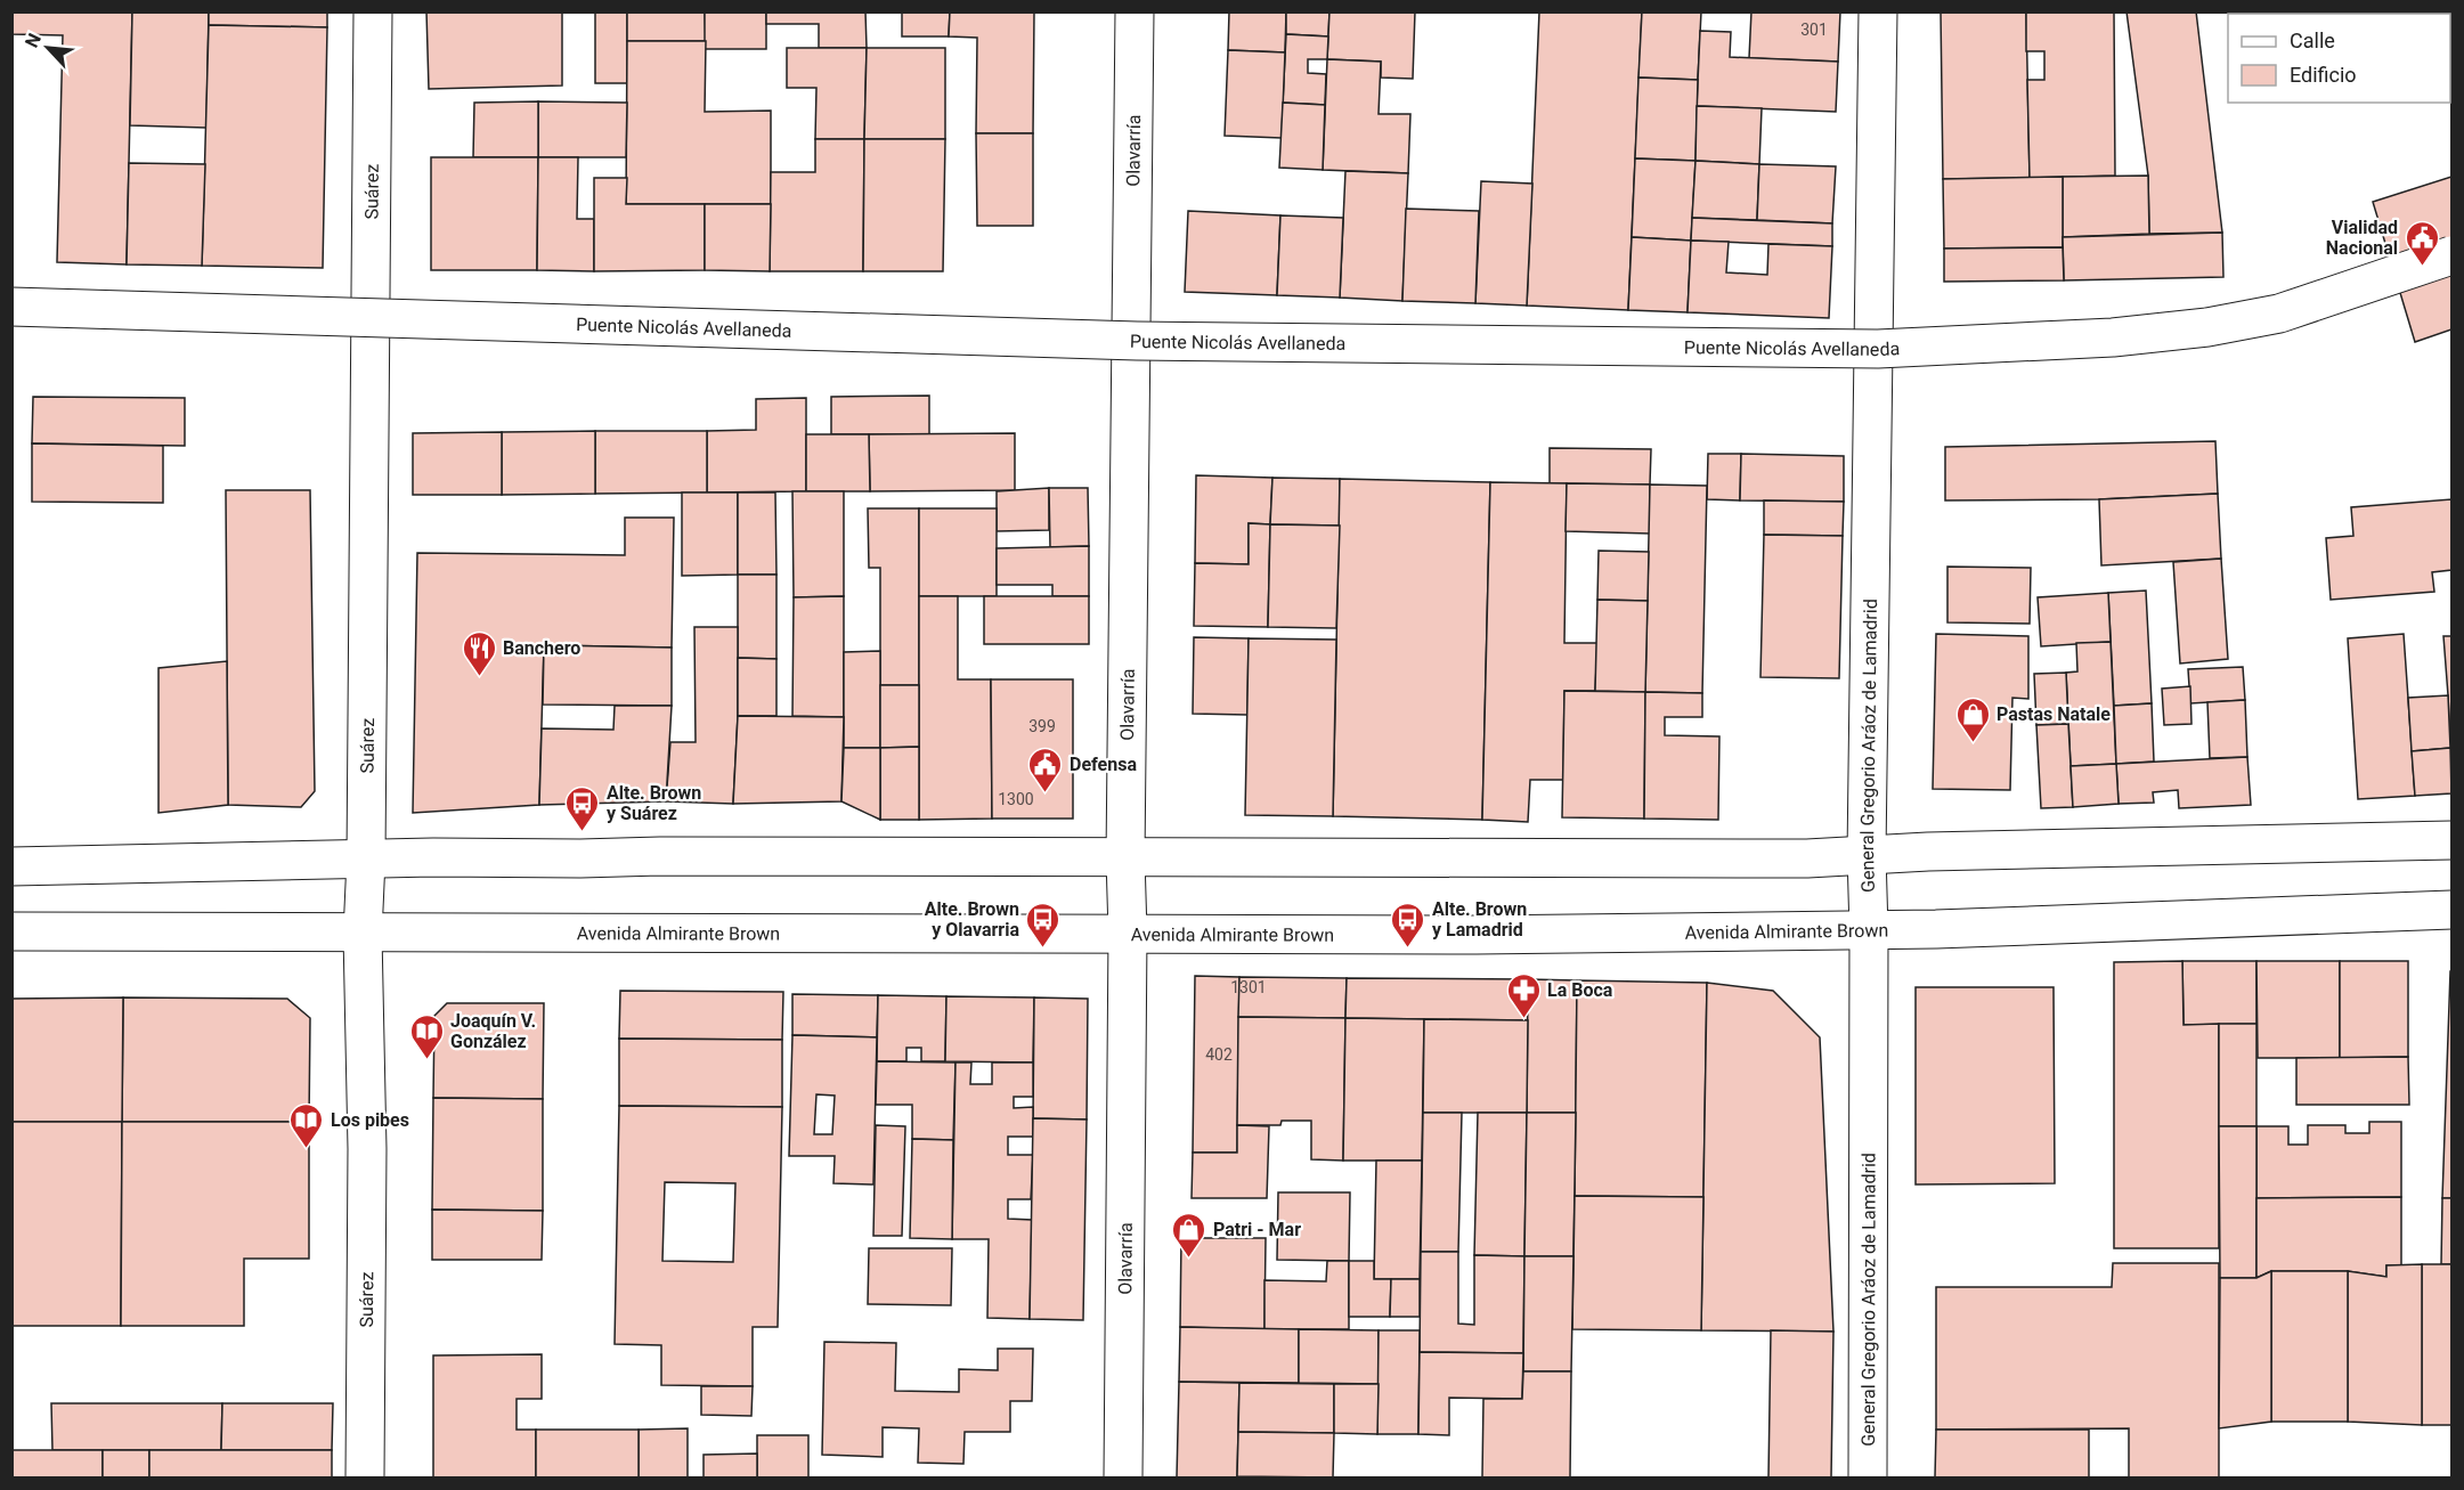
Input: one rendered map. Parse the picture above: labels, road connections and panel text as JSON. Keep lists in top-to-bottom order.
{
  "streets": {
    "main road": [
      "Olavarría",
      "Suárez",
      "Puente Nicolás Avellaneda",
      "General Gregorio Aráoz de Lamadrid",
      "Avenida Almirante Brown"
    ]
  },
  "crossings": [
    ["Olavarría", "Avenida Almirante Brown"],
    ["Suárez", "Avenida Almirante Brown"],
    ["General Gregorio Aráoz de Lamadrid", "Avenida Almirante Brown"]
  ],
  "places": {
    "public building": ["Vialidad Nacional", "Defensa"],
    "restaurant": ["Banchero"],
    "shop": ["Pastas Natale", "Patri - Mar"],
    "bus stop": ["Alte. Brown y Suárez", "Alte. Brown y Olavarria", "Alte. Brown y Lamadrid"],
    "pharmacy": ["La Boca"],
    "library": ["Joaquín V. González", "Los pibes"]
  },
  "house_numbers": [
    "301",
    "399",
    "1300",
    "1301",
    "402"
  ],
  "legend": ["Calle", "Edificio"],
  "north": "top left"
}
